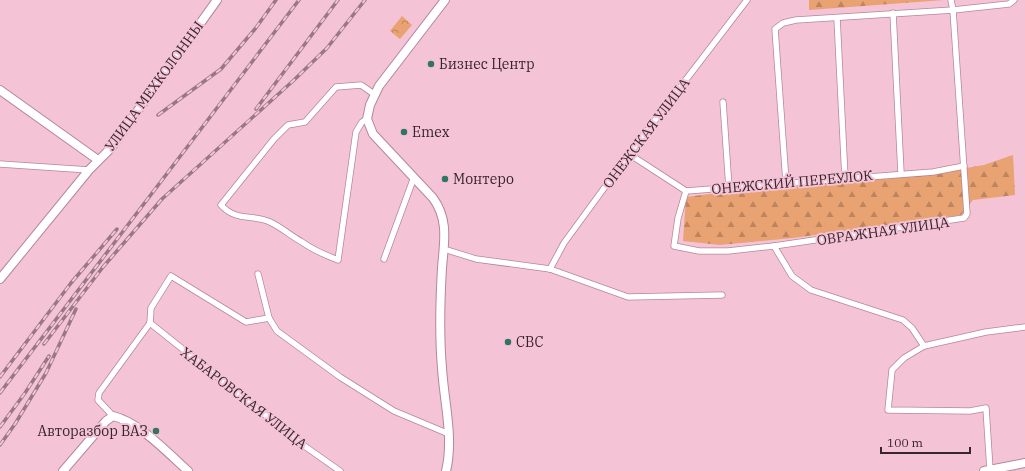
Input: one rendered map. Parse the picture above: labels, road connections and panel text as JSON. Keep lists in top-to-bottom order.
{
  "streets": {
    "street": [
      "УЛИЦА МЕХКОЛОННЫ",
      "ОНЕЖСКАЯ УЛИЦА",
      "ОНЕЖСКИЙ ПЕРЕУЛОК",
      "ОВРАЖНАЯ УЛИЦА",
      "ХАБАРОВСКАЯ УЛИЦА"
    ]
  },
  "crossings": [
    ["ОНЕЖСКИЙ ПЕРЕУЛОК", "ОВРАЖНАЯ УЛИЦА"]
  ],
  "places": [
    "Бизнес Центр",
    "Emex",
    "Монтеро",
    "СВС",
    "Авторазбор ВАЗ"
  ],
  "scale_bar": "100 m"
}
